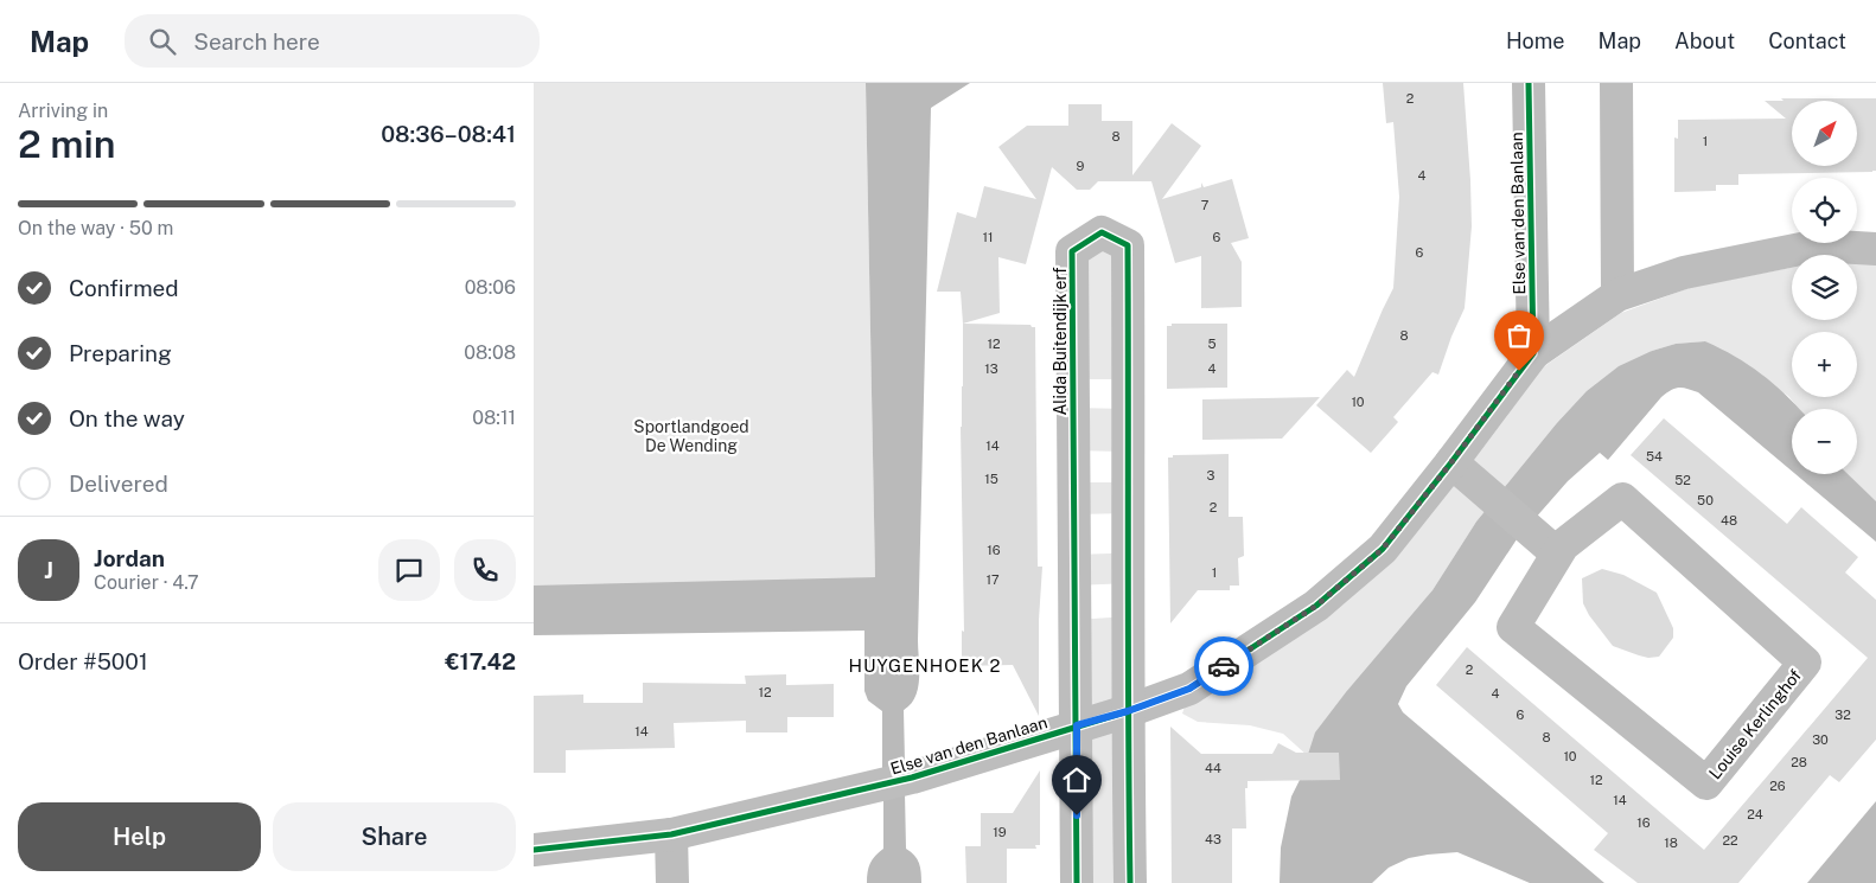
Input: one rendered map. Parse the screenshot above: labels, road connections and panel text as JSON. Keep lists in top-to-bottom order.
{
  "streets": {
    "street": ["Else van den Banlaan", "Alida Buitendijk erf", "Louise Kerlinghof"]
  },
  "crossings": [
    ["Else van den Banlaan", "Alida Buitendijk erf"]
  ],
  "districts": ["HUYGENHOEK 2"],
  "parks": ["Sportlandgoed De Wending"],
  "house_numbers": [
    "2",
    "8",
    "1",
    "9",
    "4",
    "7",
    "11",
    "6",
    "6",
    "8",
    "12",
    "5",
    "13",
    "4",
    "10",
    "14",
    "54",
    "3",
    "15",
    "52",
    "50",
    "2",
    "48",
    "16",
    "1",
    "17",
    "2",
    "12",
    "4",
    "6",
    "32",
    "14",
    "8",
    "30",
    "10",
    "28",
    "44",
    "12",
    "26",
    "14",
    "24",
    "16",
    "19",
    "43",
    "22",
    "18"
  ],
  "north": "top right",
  "page": {
    "header": "Map",
    "search": "Search here",
    "nav": [
      "Home",
      "Map",
      "About",
      "Contact"
    ],
    "heading": ["2 min", "Arriving in", "08:36–08:41"],
    "panel": [
      "Jordan",
      "Courier · 4.7",
      "Order #5001",
      "€17.42"
    ],
    "map_buttons": ["+", "−"],
    "bar": "On the way · 50 m",
    "list": [
      ["Confirmed", "08:06"],
      ["Preparing", "08:08"],
      ["On the way", "08:11"],
      "Delivered"
    ],
    "round": "J",
    "buttons": ["Help", "Share"]
  }
}
